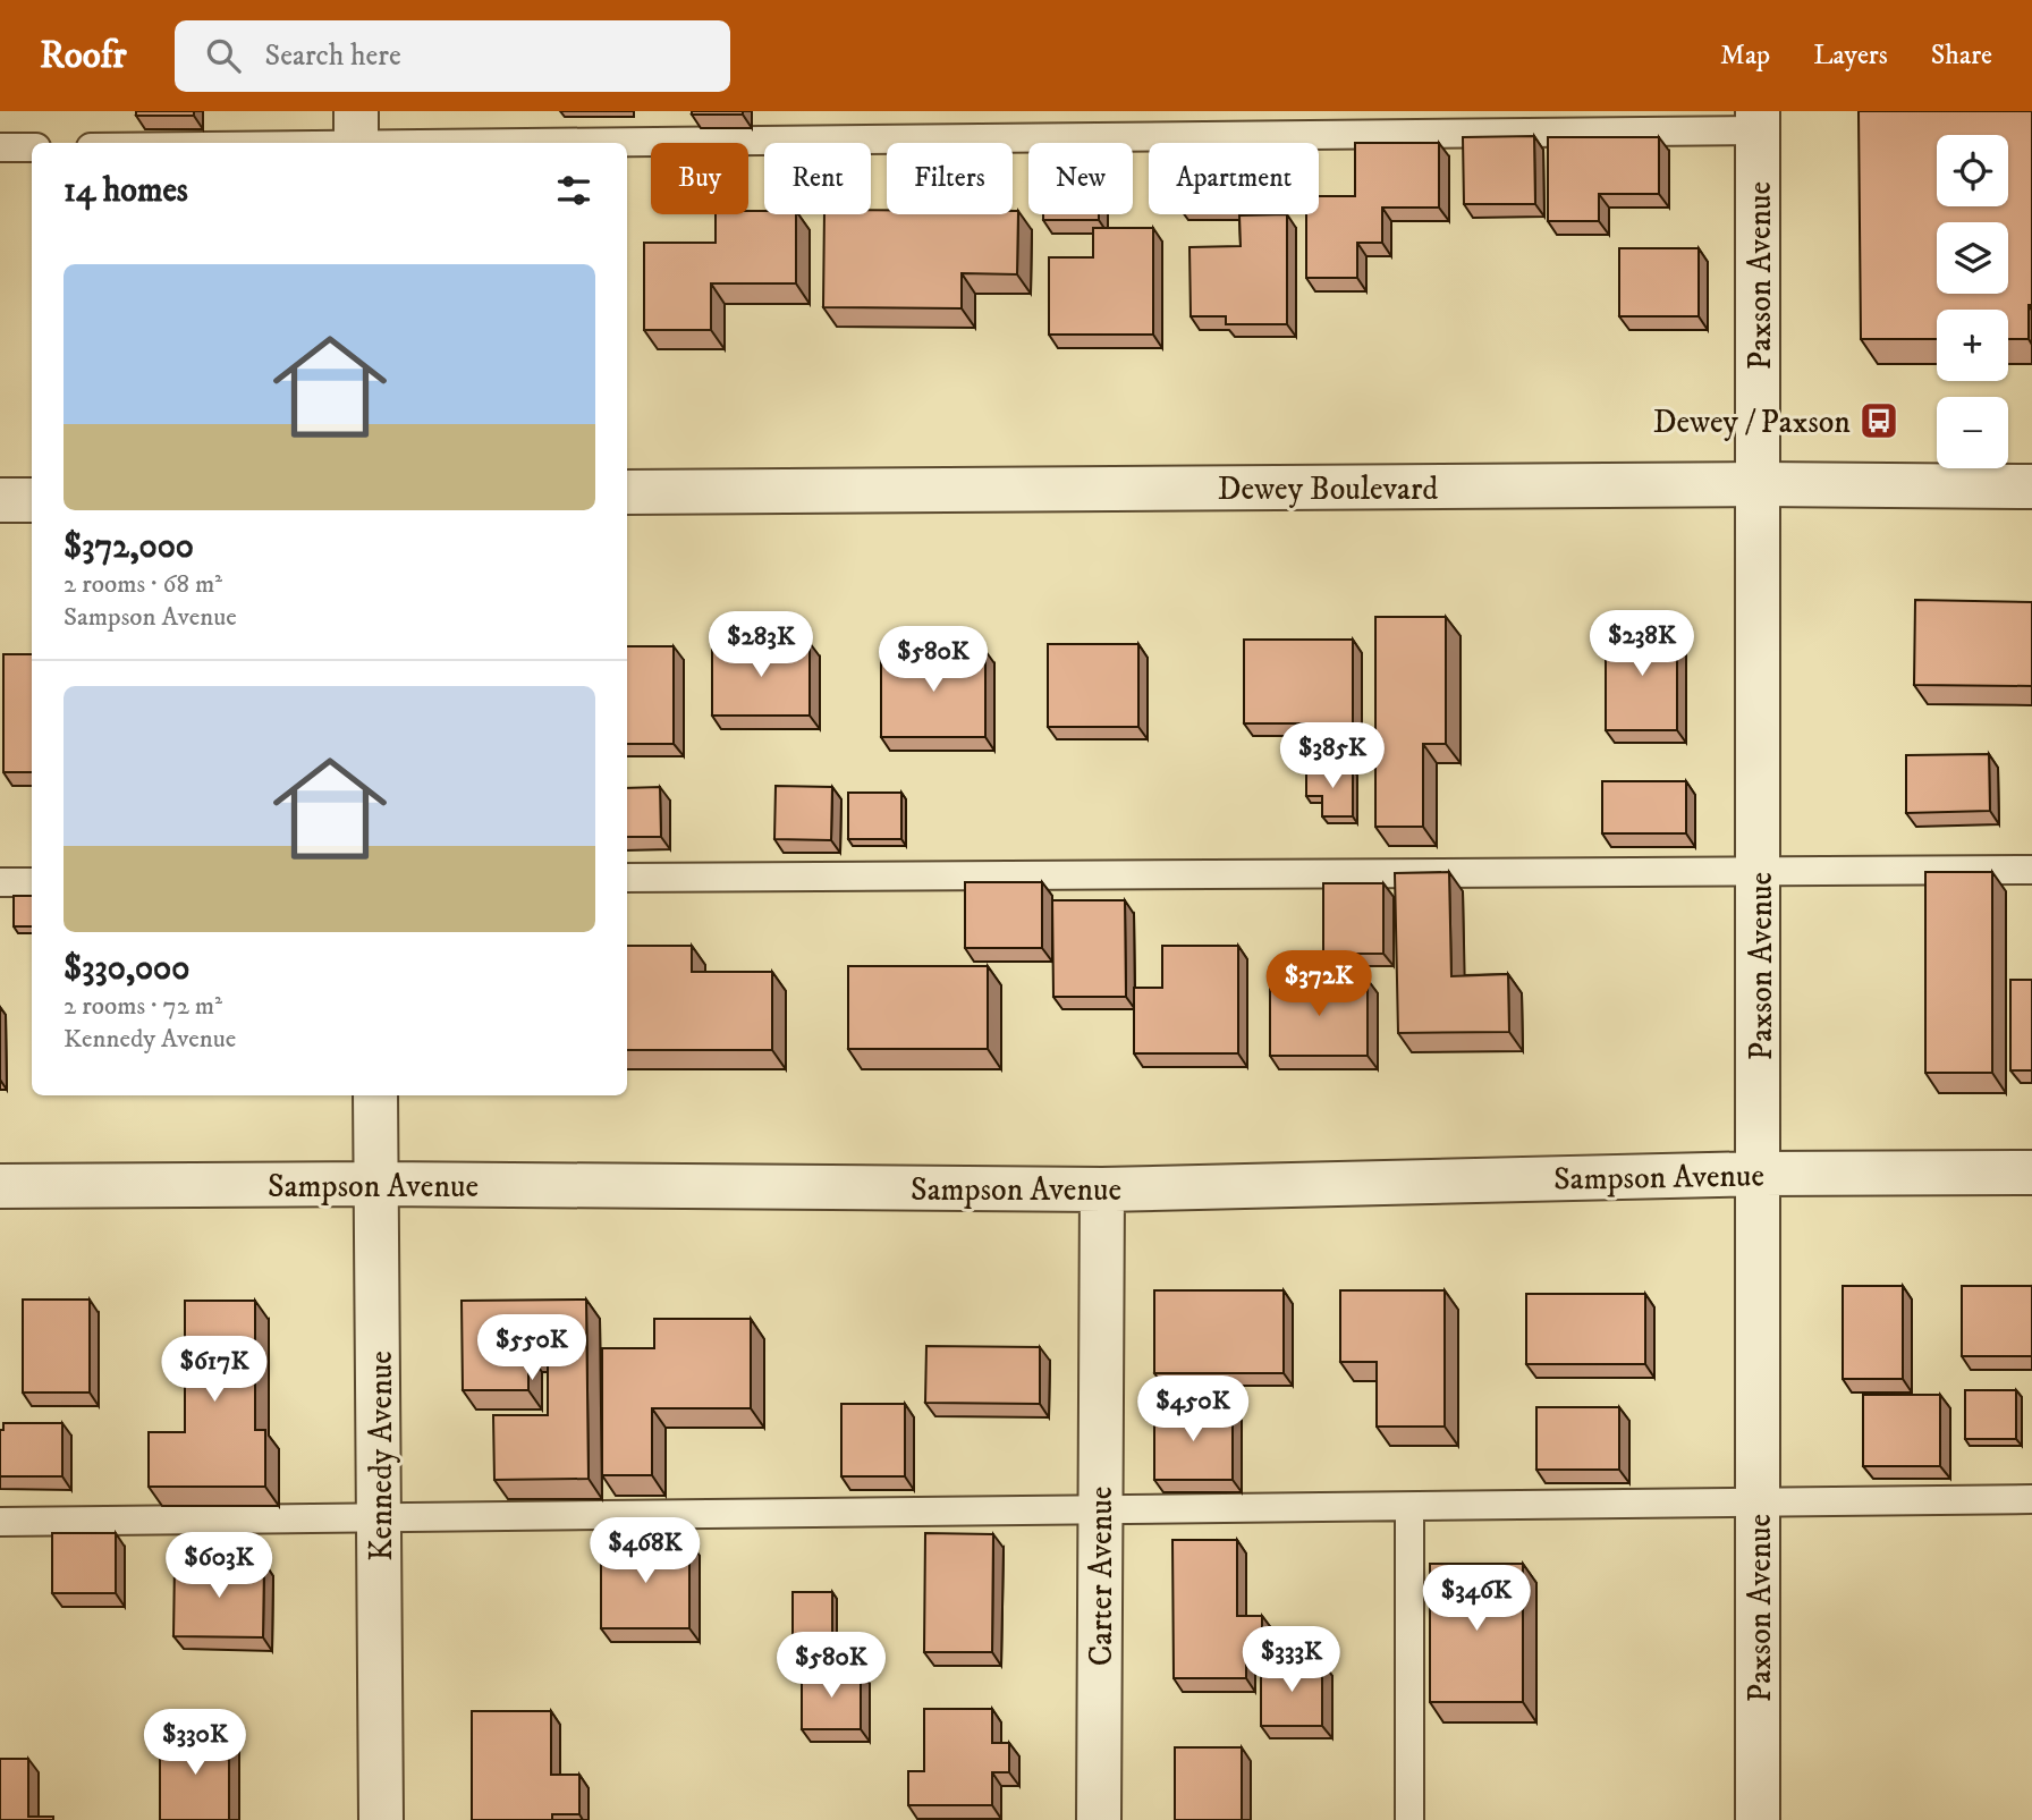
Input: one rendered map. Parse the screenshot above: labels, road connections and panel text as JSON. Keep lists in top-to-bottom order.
{
  "streets": {
    "street": [
      "Paxson Avenue",
      "Dewey Boulevard",
      "Sampson Avenue",
      "Kennedy Avenue",
      "Carter Avenue"
    ]
  },
  "crossings": [
    ["Paxson Avenue", "Dewey Boulevard"],
    ["Paxson Avenue", "Sampson Avenue"],
    ["Sampson Avenue", "Kennedy Avenue"],
    ["Sampson Avenue", "Carter Avenue"]
  ],
  "places": {
    "bus stop": ["Dewey / Paxson"]
  },
  "page": {
    "header": "Roofr",
    "search": "Search here",
    "nav": ["Map", "Layers", "Share"],
    "map_buttons": ["+", "−"],
    "chip": [
      "Buy",
      "Rent",
      "Filters",
      "New",
      "Apartment"
    ],
    "heading": "14 homes",
    "list": [
      {
        "name": "$372,000",
        "note": "2 rooms · 68 m² · Sampson Avenue"
      },
      {
        "name": "$330,000",
        "note": "2 rooms · 72 m² · Kennedy Avenue"
      }
    ],
    "price": [
      "$238K",
      "$283K",
      "$580K",
      "$385K",
      "$372K",
      "$550K",
      "$617K",
      "$450K",
      "$468K",
      "$603K",
      "$346K",
      "$333K",
      "$580K",
      "$330K"
    ]
  }
}
